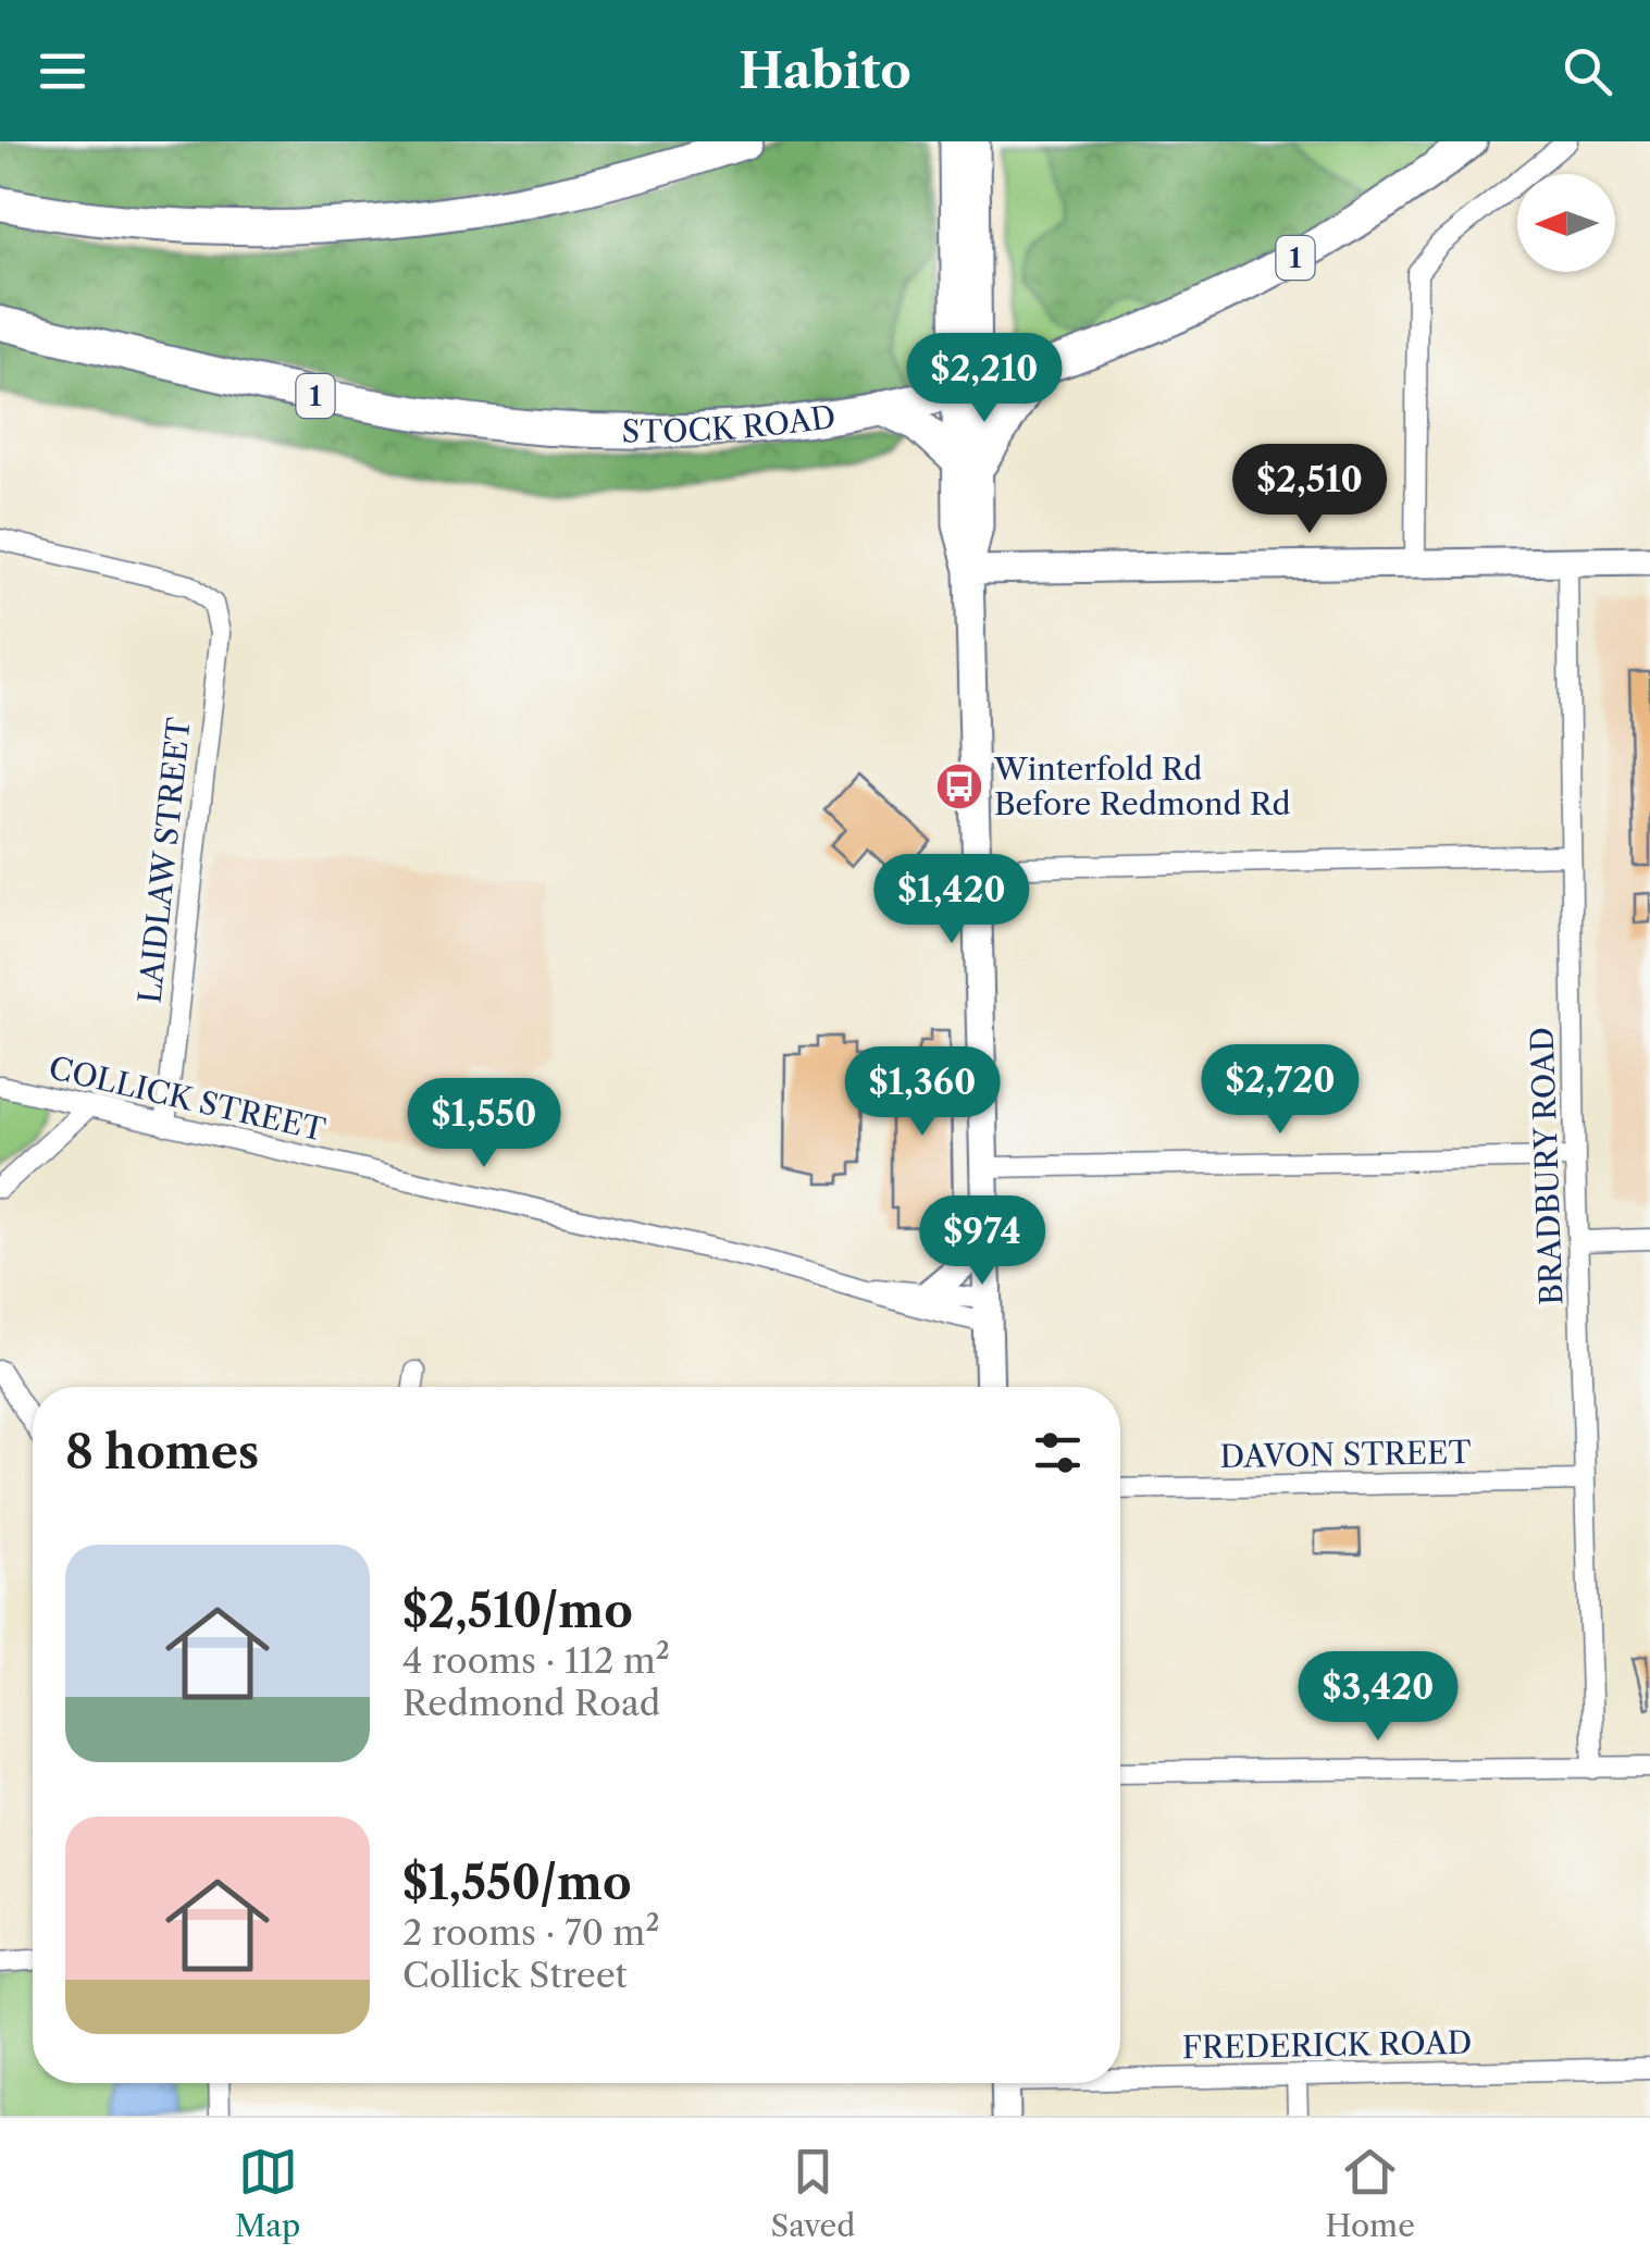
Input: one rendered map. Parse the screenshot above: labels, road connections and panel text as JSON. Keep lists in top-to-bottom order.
{
  "streets": {
    "highway": ["1", "STOCK ROAD"],
    "street": [
      "LAIDLAW STREET",
      "COLLICK STREET",
      "BRADBURY ROAD",
      "DAVON STREET",
      "FREDERICK ROAD"
    ]
  },
  "crossings": [
    ["LAIDLAW STREET", "COLLICK STREET"],
    ["BRADBURY ROAD", "DAVON STREET"]
  ],
  "places": {
    "bus stop": ["Winterfold Rd Before Redmond Rd"]
  },
  "north": "left",
  "page": {
    "header": "Habito",
    "price": [
      "$2,210",
      "$2,510",
      "$1,420",
      "$2,720",
      "$1,360",
      "$1,550",
      "$974",
      "$3,420"
    ],
    "heading": "8 homes",
    "list": [
      {
        "name": "$2,510/mo",
        "note": "4 rooms · 112 m² · Redmond Road"
      },
      {
        "name": "$1,550/mo",
        "note": "2 rooms · 70 m² · Collick Street"
      }
    ],
    "tabs": ["Map", "Saved", "Home"]
  }
}
